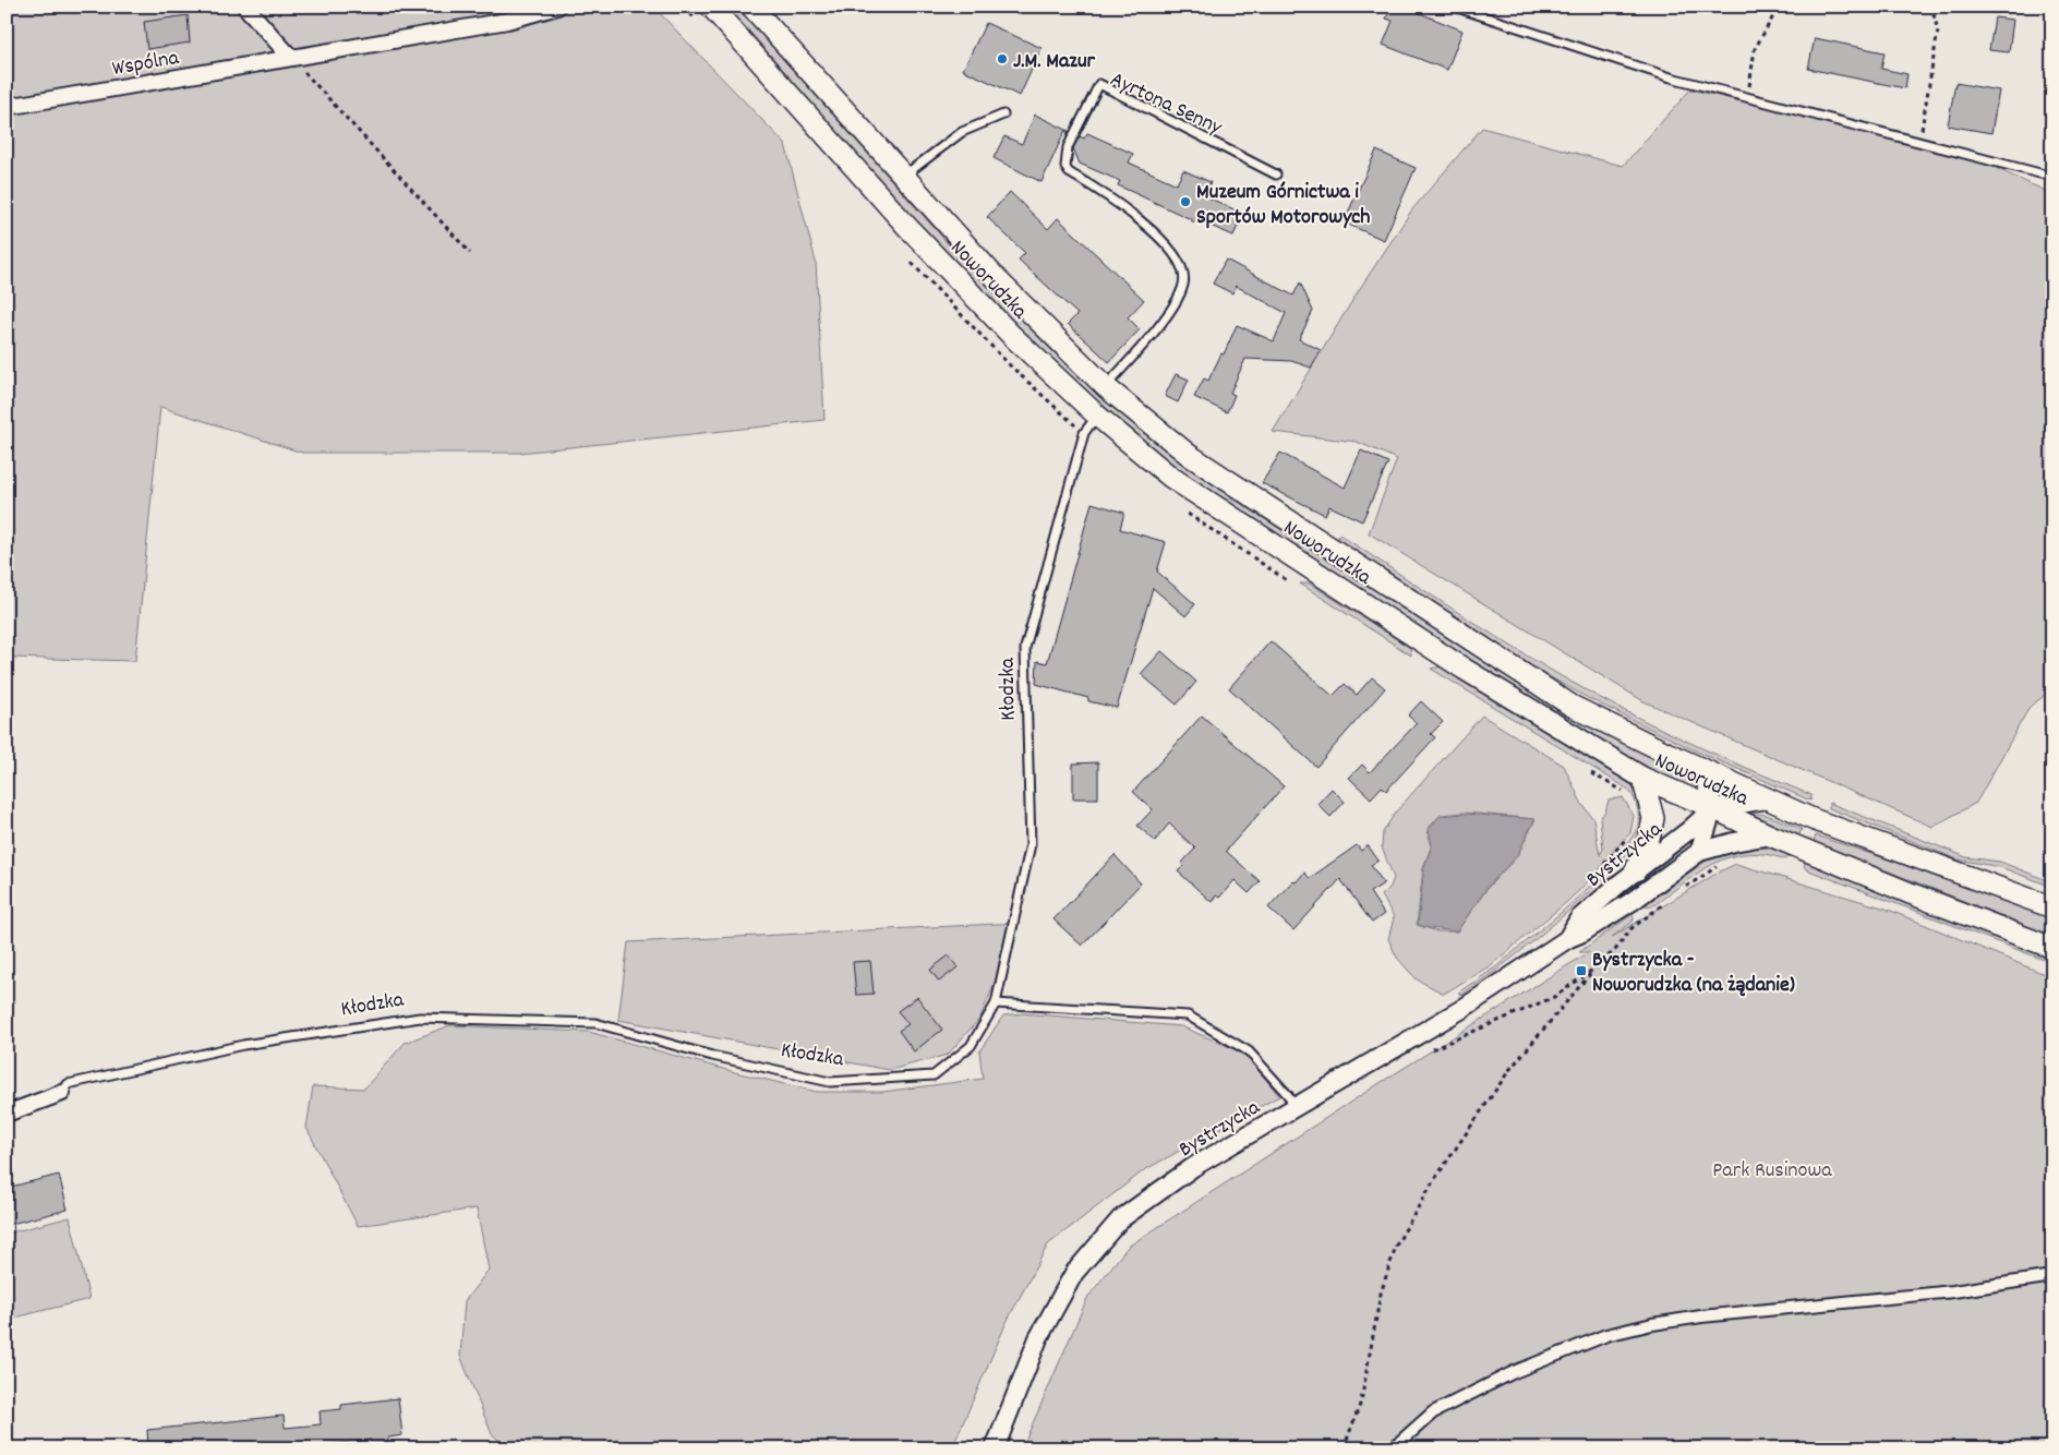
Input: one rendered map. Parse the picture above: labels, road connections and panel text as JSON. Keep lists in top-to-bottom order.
{
  "streets": {
    "main road": ["Noworudzka"],
    "street": ["Wspólna", "Kłodzka", "Bystrzycka"],
    "lane": ["Ayrtona Senny"]
  },
  "crossings": [
    ["Ayrtona Senny", "Noworudzka"],
    ["Noworudzka", "Kłodzka"],
    ["Noworudzka", "Bystrzycka"]
  ],
  "parks": ["Park Rusinowa"],
  "places": {
    "other": ["J.M. Mazur", "Muzeum Górnictwa i Sportów Motorowych"],
    "transit": ["Bystrzycka - Noworudzka (na żądanie)"]
  }
}
